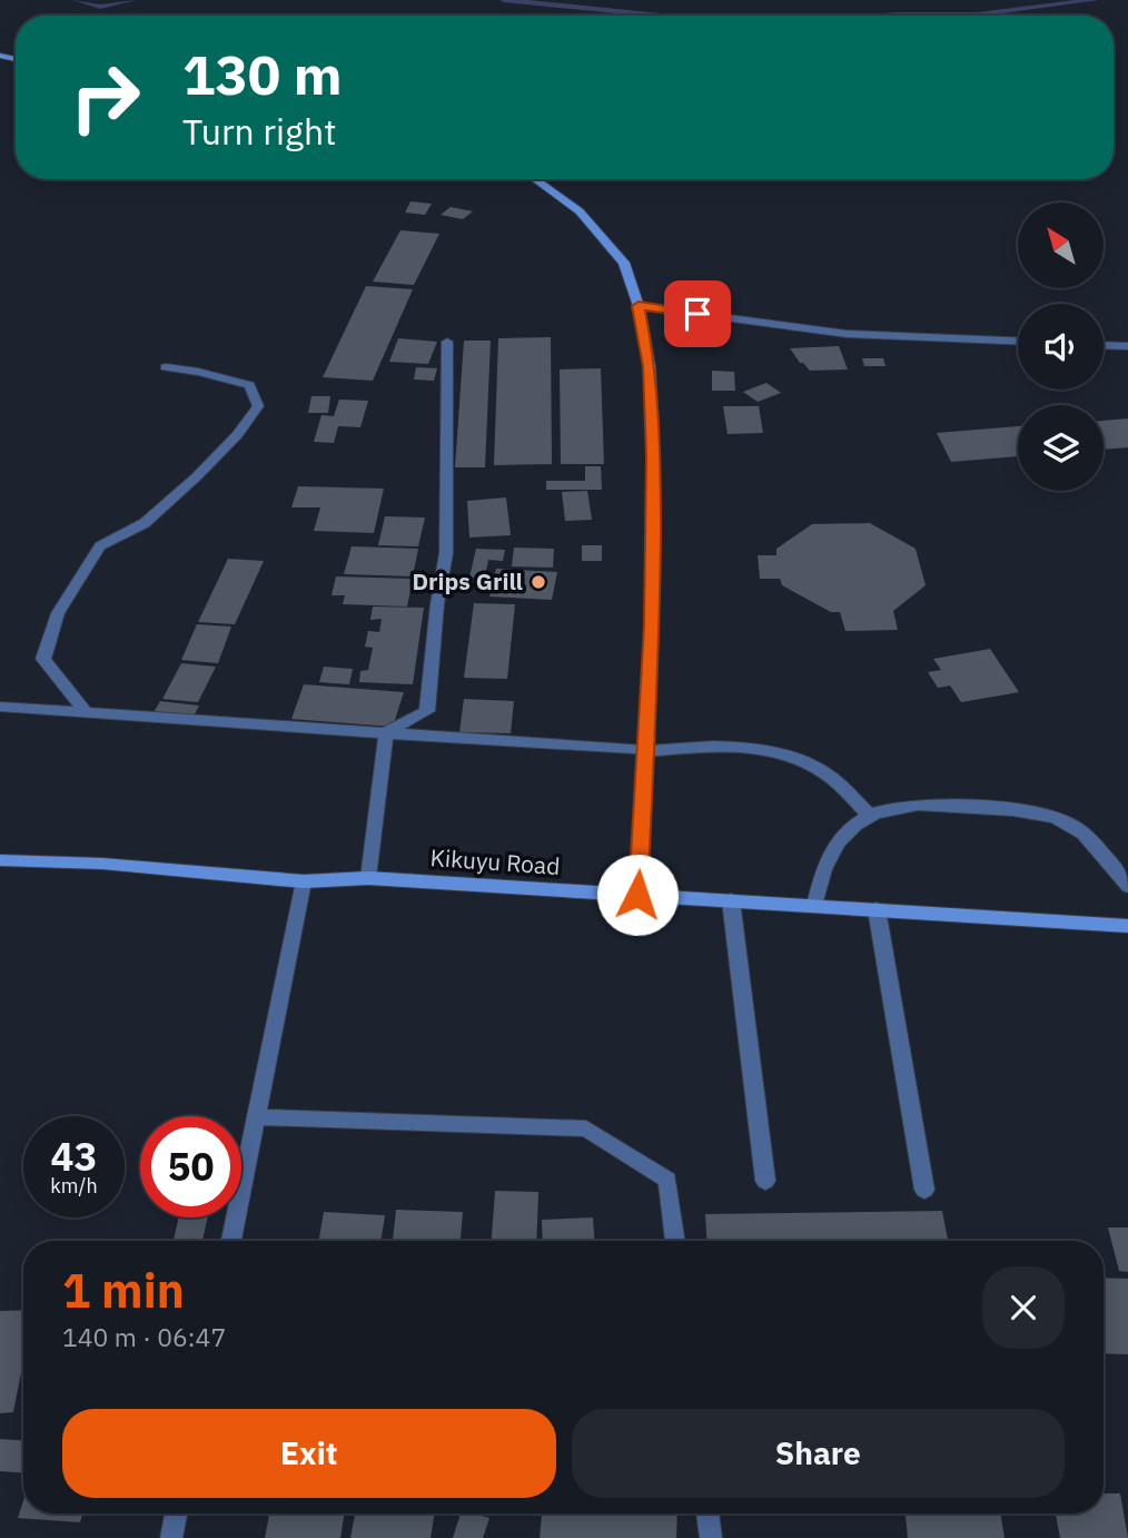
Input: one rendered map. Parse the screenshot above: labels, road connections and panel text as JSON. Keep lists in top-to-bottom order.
{
  "streets": {
    "main road": ["Kikuyu Road"]
  },
  "places": ["Drips Grill"],
  "north": "top left",
  "page": {
    "turn": ["130 m", "Turn right"],
    "speed": "43 km/h",
    "limit": "50",
    "heading": ["1 min", "140 m · 06:47"],
    "buttons": ["Exit", "Share"]
  }
}
